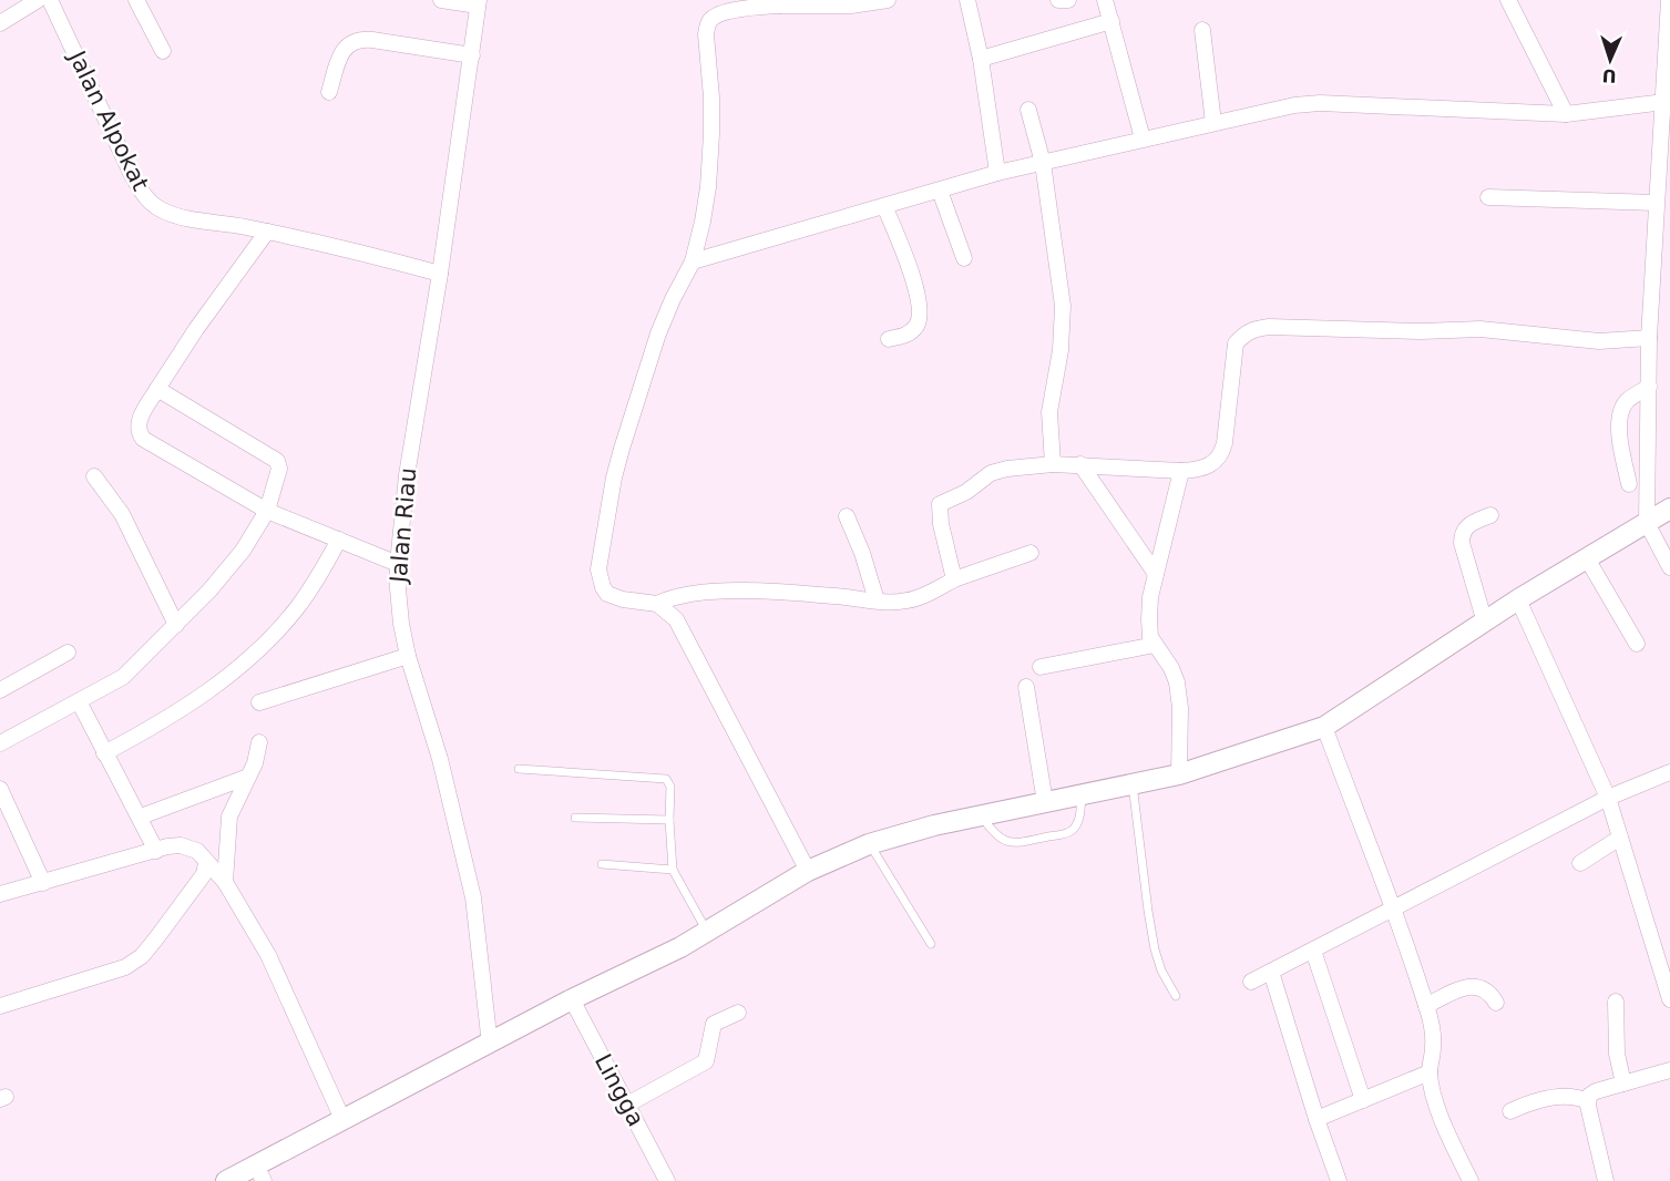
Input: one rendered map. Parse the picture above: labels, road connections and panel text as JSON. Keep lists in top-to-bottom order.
{
  "streets": {
    "street": ["Jalan Alpokat", "Jalan Riau", "Lingga"]
  },
  "crossings": [
    ["Jalan Alpokat", "Jalan Riau"]
  ],
  "north": "bottom"
}
